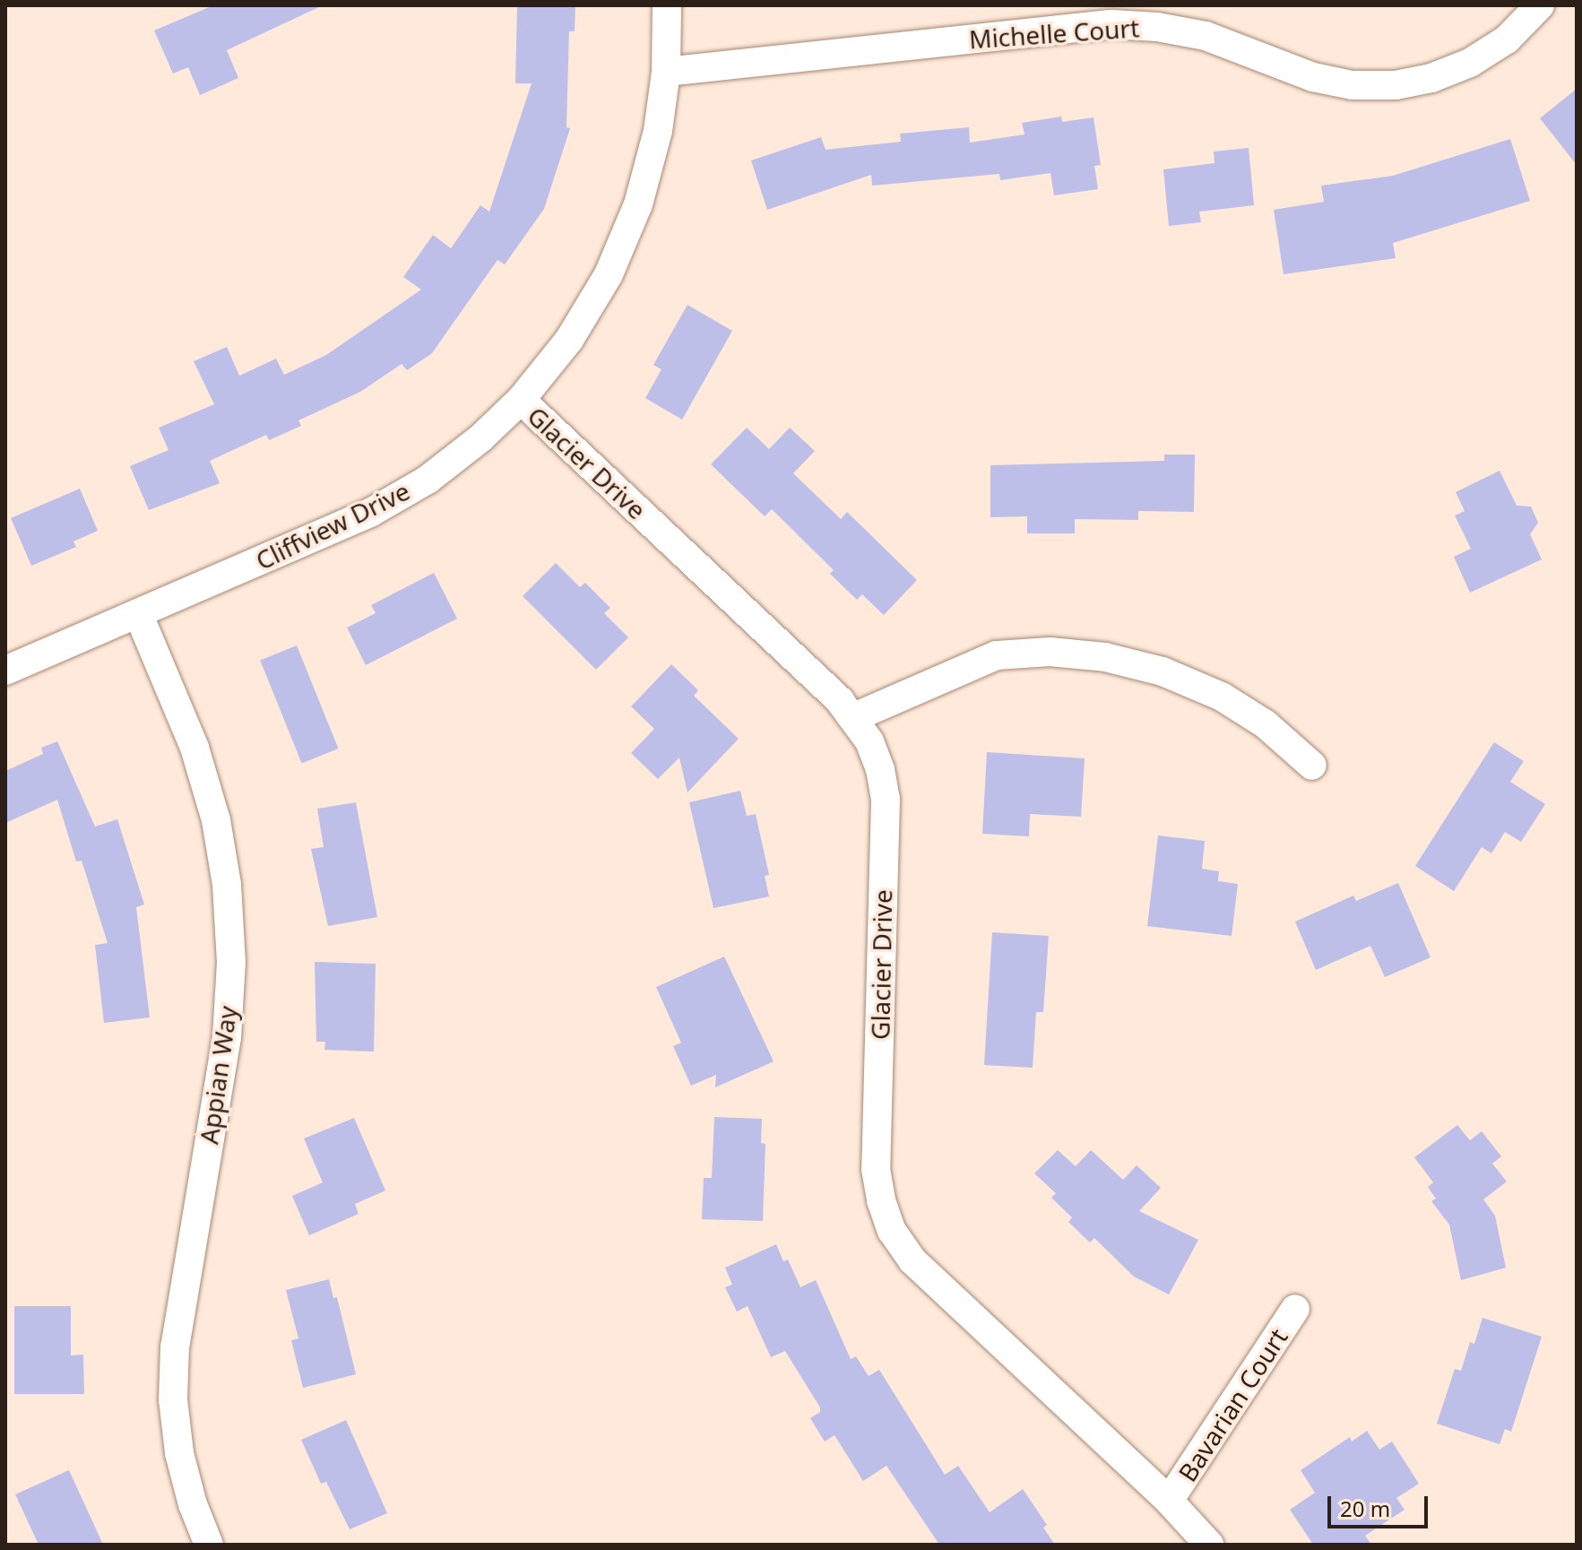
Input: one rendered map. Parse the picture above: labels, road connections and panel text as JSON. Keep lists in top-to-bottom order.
{
  "streets": {
    "street": [
      "Michelle Court",
      "Glacier Drive",
      "Cliffview Drive",
      "Appian Way",
      "Bavarian Court"
    ]
  },
  "crossings": [
    ["Michelle Court", "Cliffview Drive"],
    ["Glacier Drive", "Cliffview Drive"],
    ["Glacier Drive", "Bavarian Court"],
    ["Cliffview Drive", "Appian Way"]
  ],
  "scale_bar": "20 m"
}
